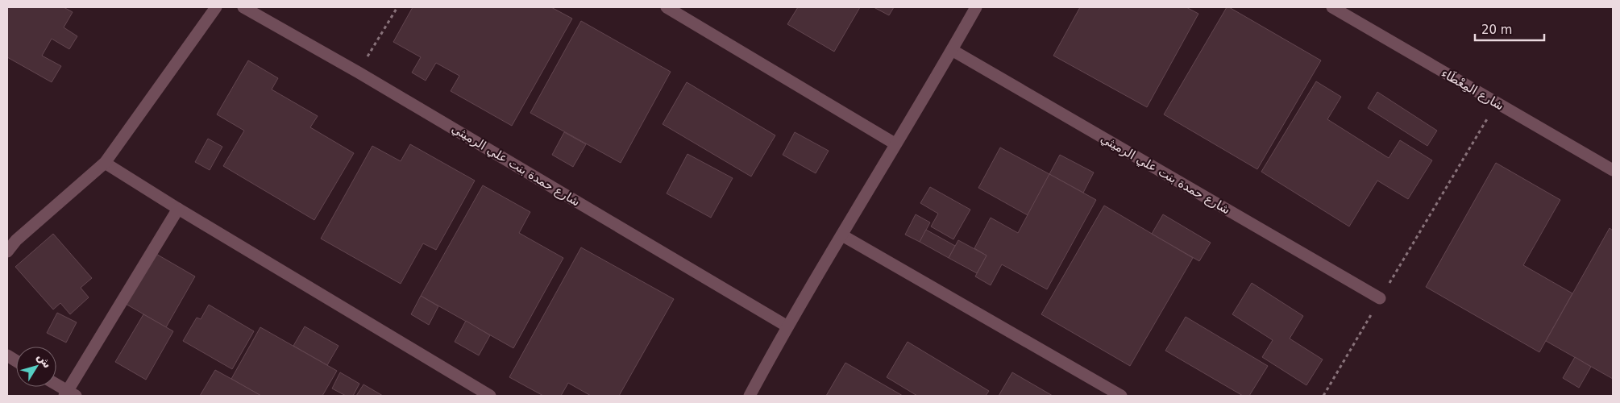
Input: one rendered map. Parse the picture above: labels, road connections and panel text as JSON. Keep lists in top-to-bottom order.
{
  "streets": {
    "street": ["شارع المِعْطَاء", "شارع حمدة بنت علي الرميثي"]
  },
  "scale_bar": "20 m",
  "north": "top right"
}
